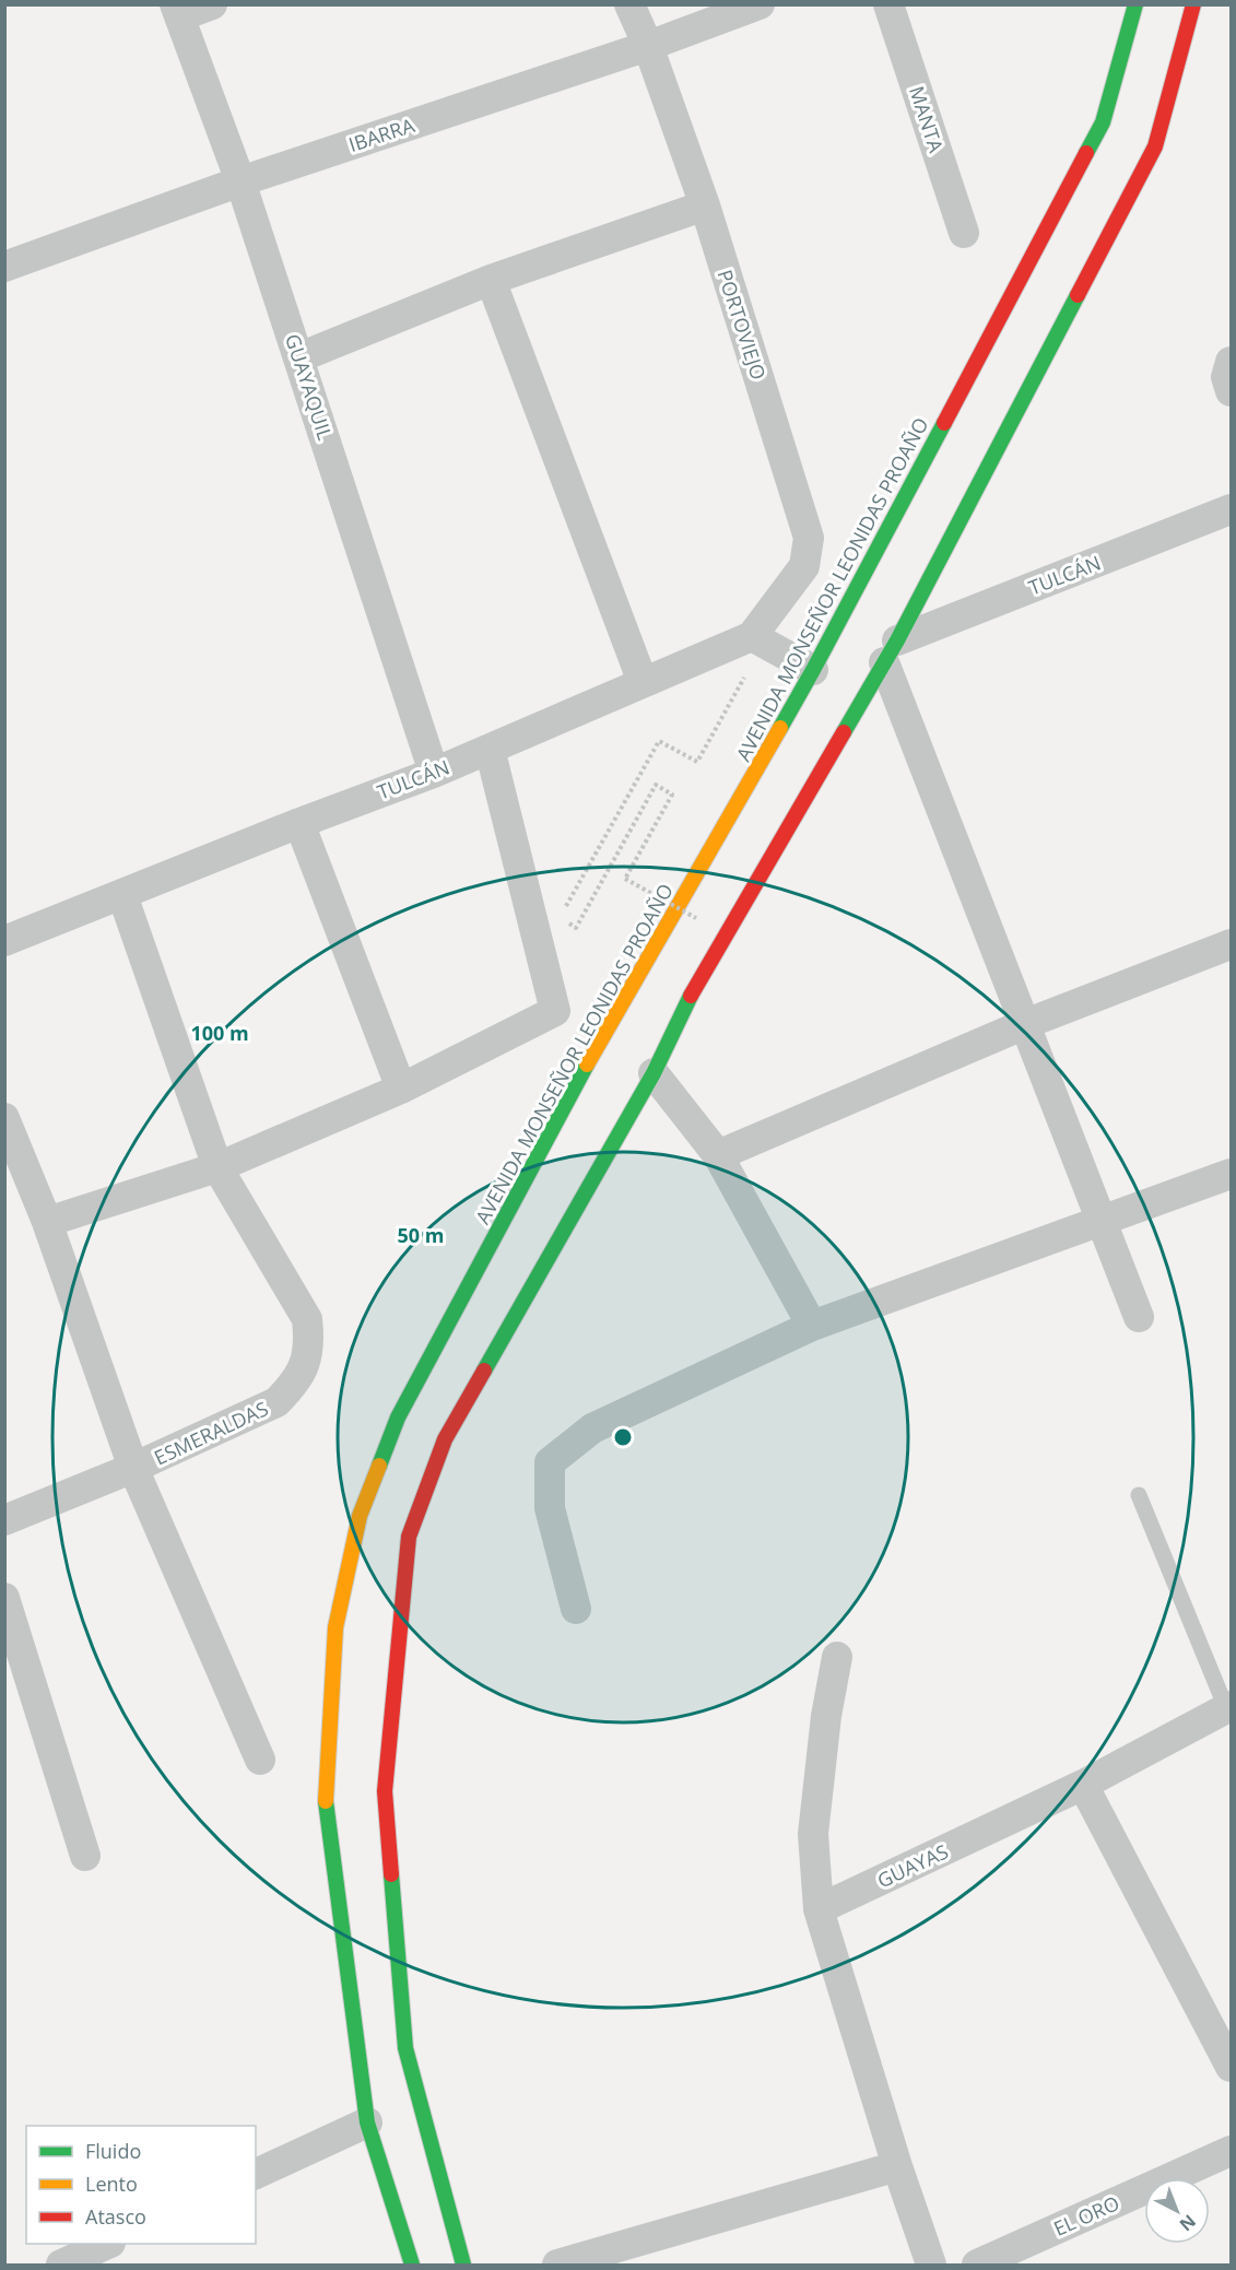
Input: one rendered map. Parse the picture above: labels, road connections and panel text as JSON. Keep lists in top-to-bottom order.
{
  "streets": {
    "main road": ["AVENIDA MONSEÑOR LEONIDAS PROAÑO"],
    "street": [
      "MANTA",
      "IBARRA",
      "PORTOVIEJO",
      "GUAYAQUIL",
      "TULCÁN",
      "ESMERALDAS",
      "GUAYAS",
      "EL ORO"
    ]
  },
  "crossings": [
    ["IBARRA", "PORTOVIEJO"],
    ["IBARRA", "GUAYAQUIL"],
    ["PORTOVIEJO", "TULCÁN"],
    ["GUAYAQUIL", "TULCÁN"],
    ["TULCÁN", "ESMERALDAS"]
  ],
  "legend": ["Fluido", "Lento", "Atasco"],
  "north": "bottom right",
  "rings": ["100 m", "50 m"]
}
